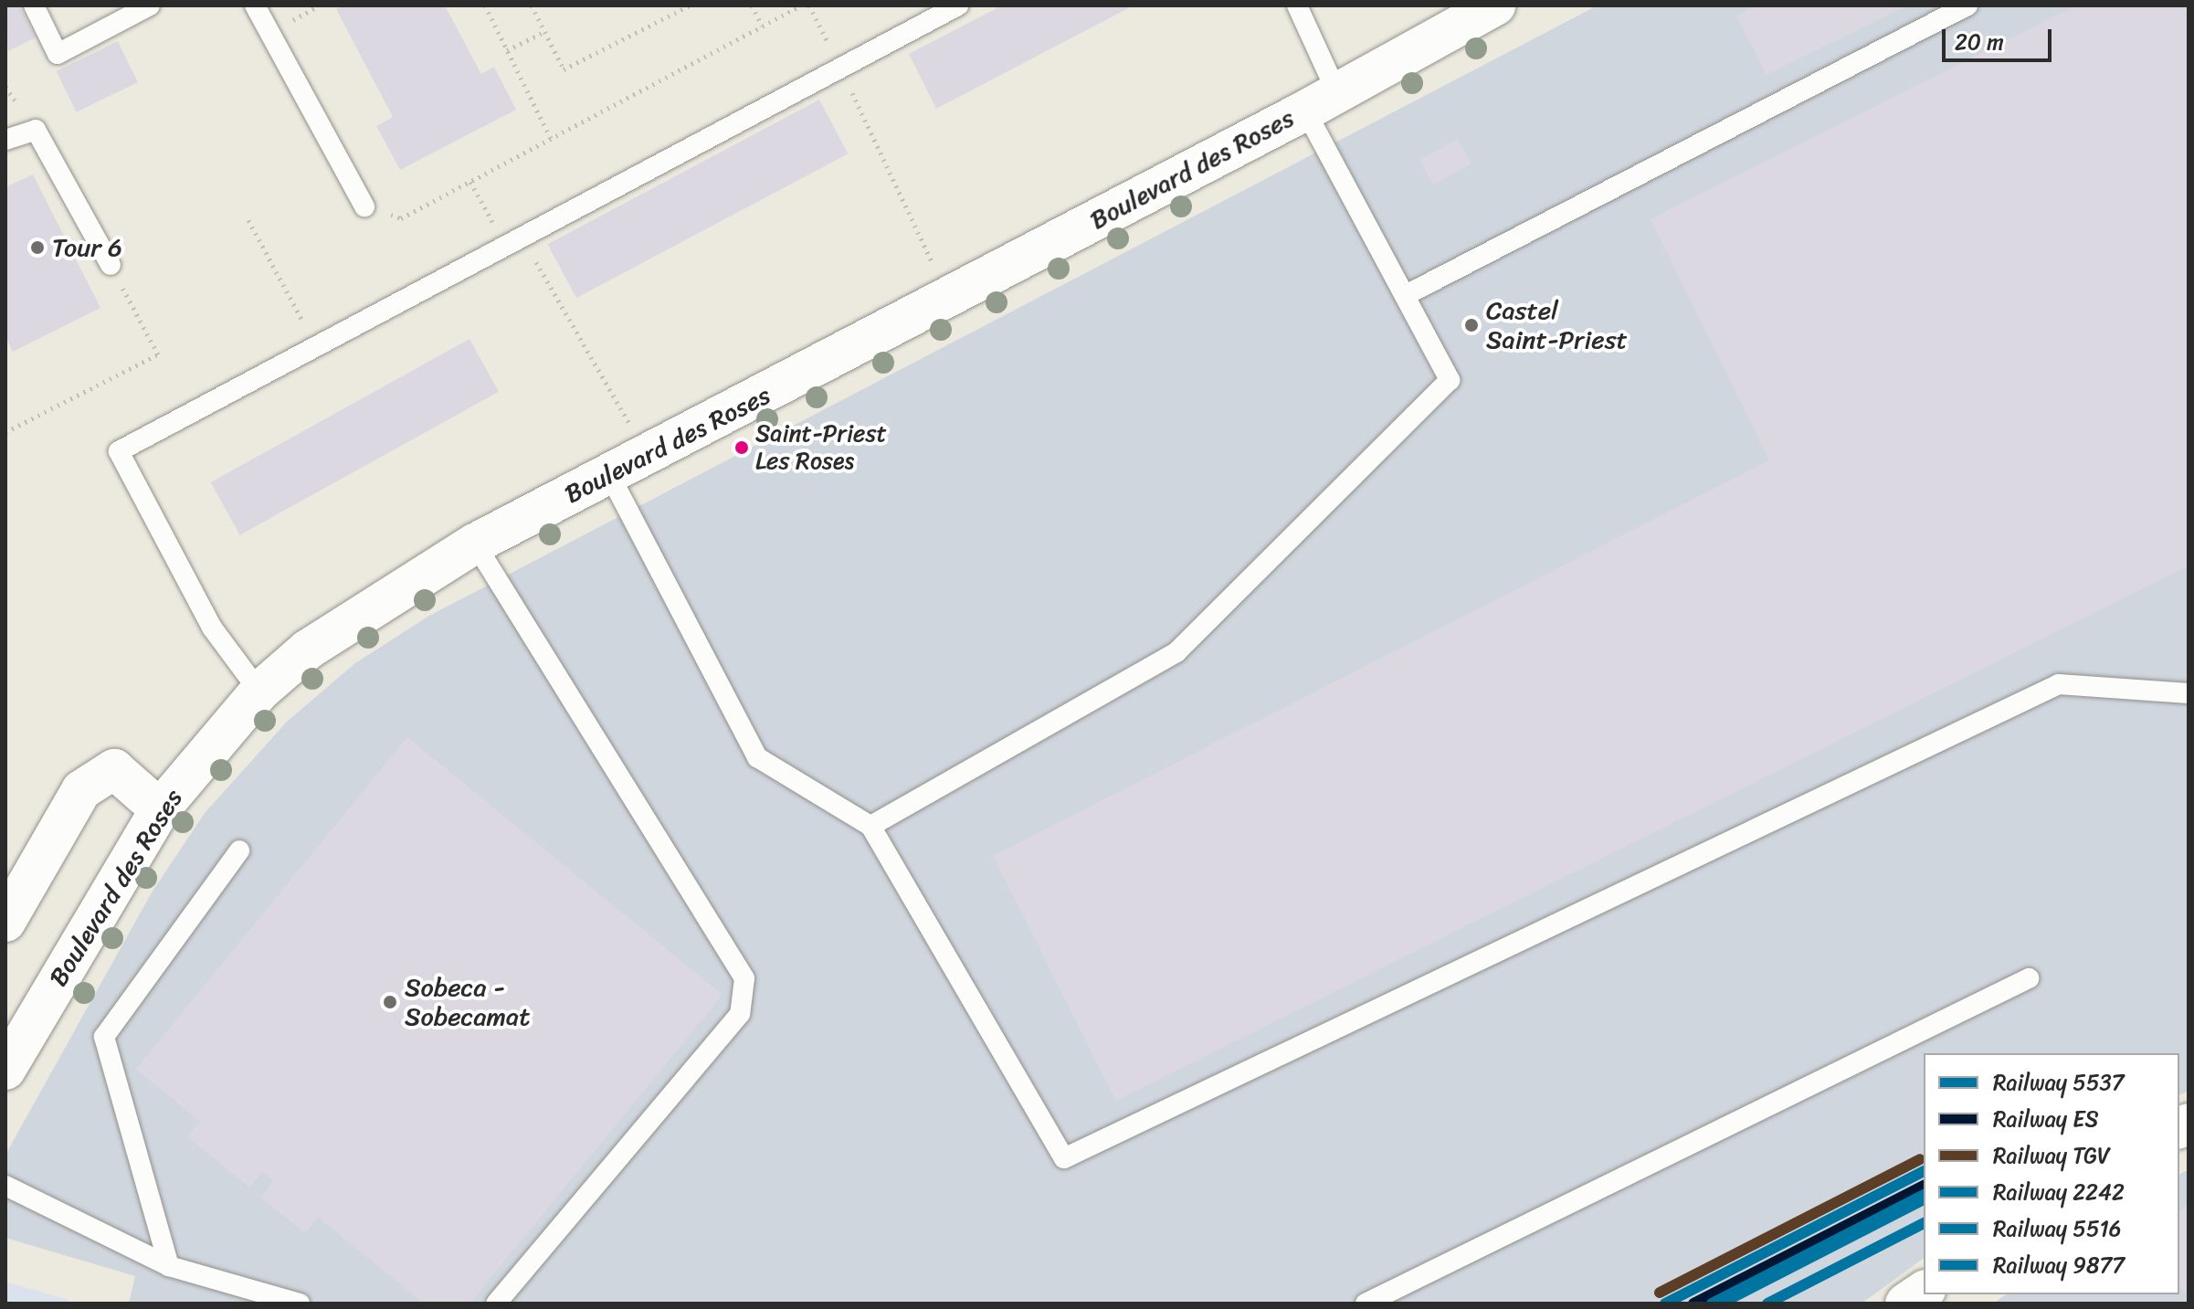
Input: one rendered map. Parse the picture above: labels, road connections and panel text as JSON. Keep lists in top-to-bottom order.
{
  "streets": {
    "street": ["Boulevard des Roses"]
  },
  "places": [
    "Tour 6",
    "Castel Saint-Priest",
    "Saint-Priest Les Roses",
    "Sobeca - Sobecamat"
  ],
  "lines": [
    "rail line TGV",
    "rail line 5537",
    "rail line ES",
    "rail line 2242",
    "rail line 9877",
    "rail line 5516"
  ],
  "legend": [
    "Railway 5537",
    "Railway ES",
    "Railway TGV",
    "Railway 2242",
    "Railway 5516",
    "Railway 9877"
  ],
  "scale_bar": "20 m"
}
